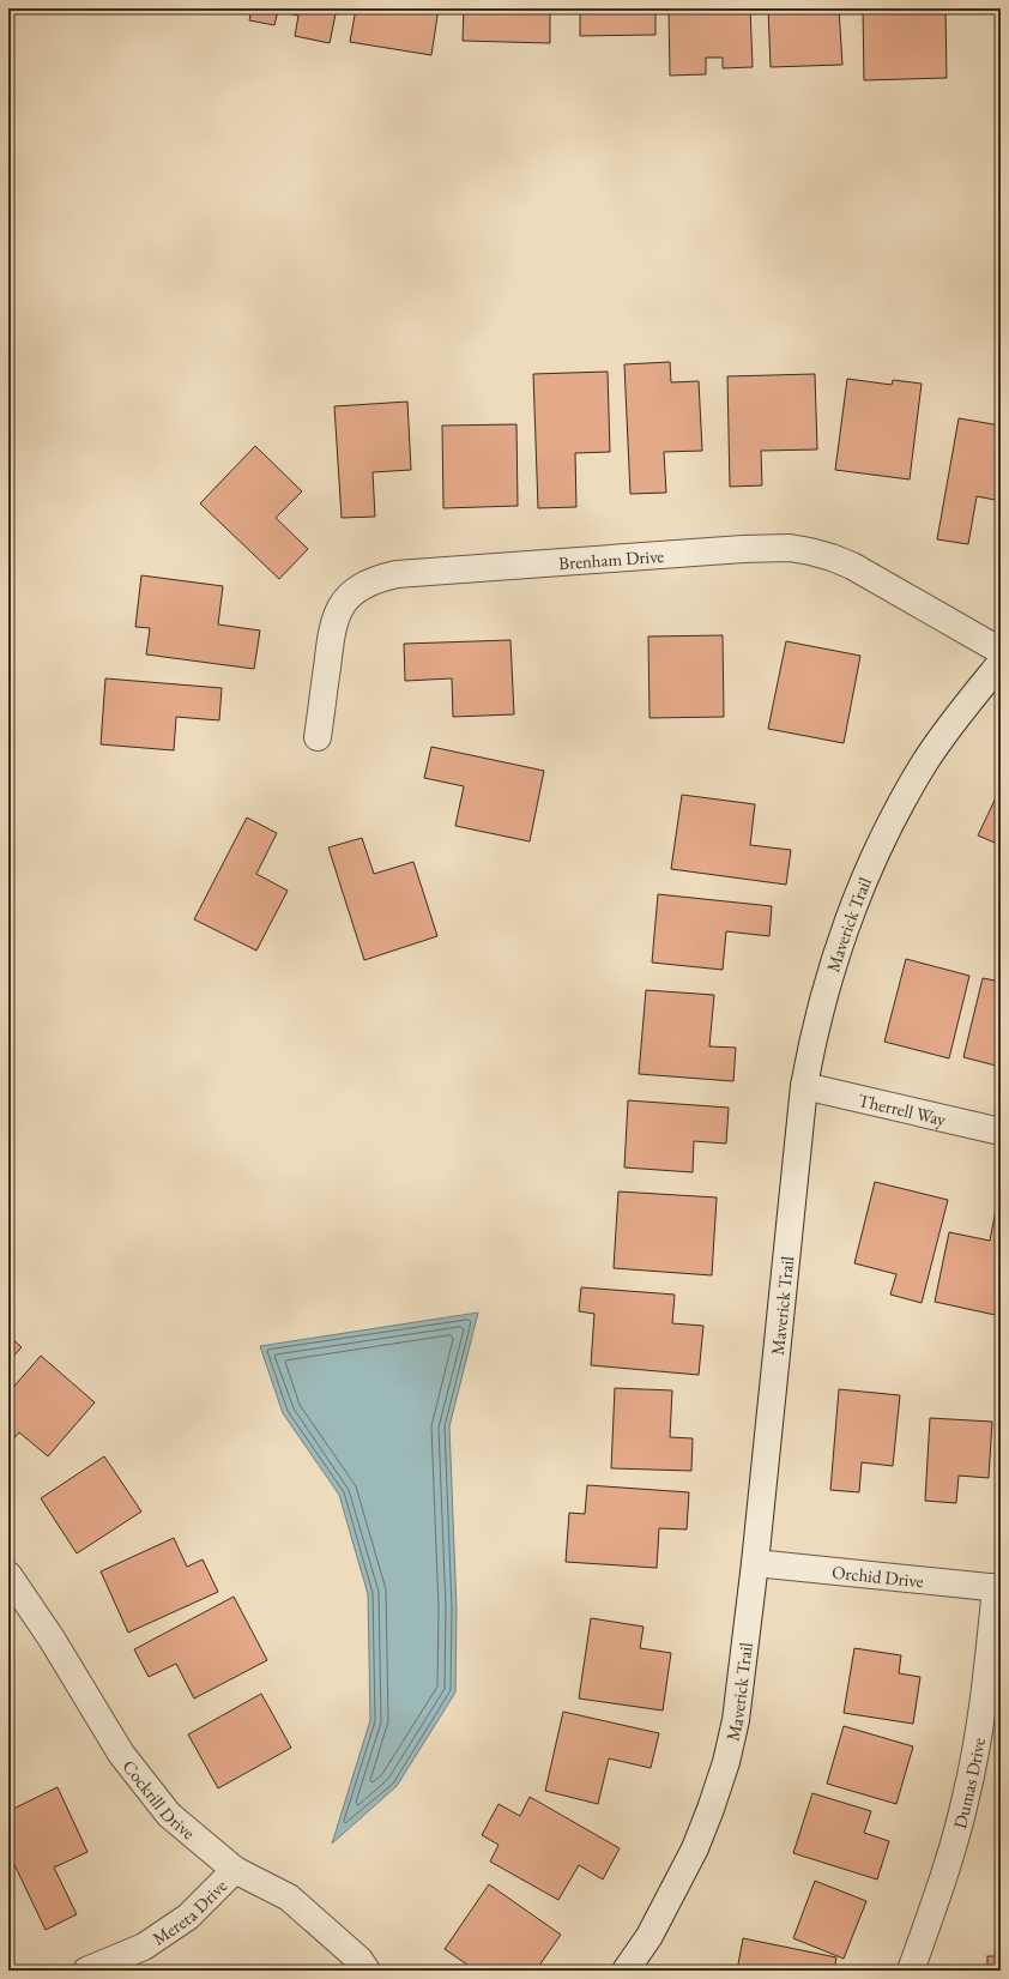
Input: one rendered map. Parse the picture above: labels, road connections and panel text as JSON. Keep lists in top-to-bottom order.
{
  "streets": {
    "street": [
      "Brenham Drive",
      "Maverick Trail",
      "Therrell Way",
      "Orchid Drive",
      "Dumas Drive",
      "Cockrill Drive",
      "Mereta Drive"
    ]
  },
  "crossings": [
    ["Maverick Trail", "Therrell Way"],
    ["Maverick Trail", "Orchid Drive"],
    ["Orchid Drive", "Dumas Drive"],
    ["Cockrill Drive", "Mereta Drive"]
  ]
}
